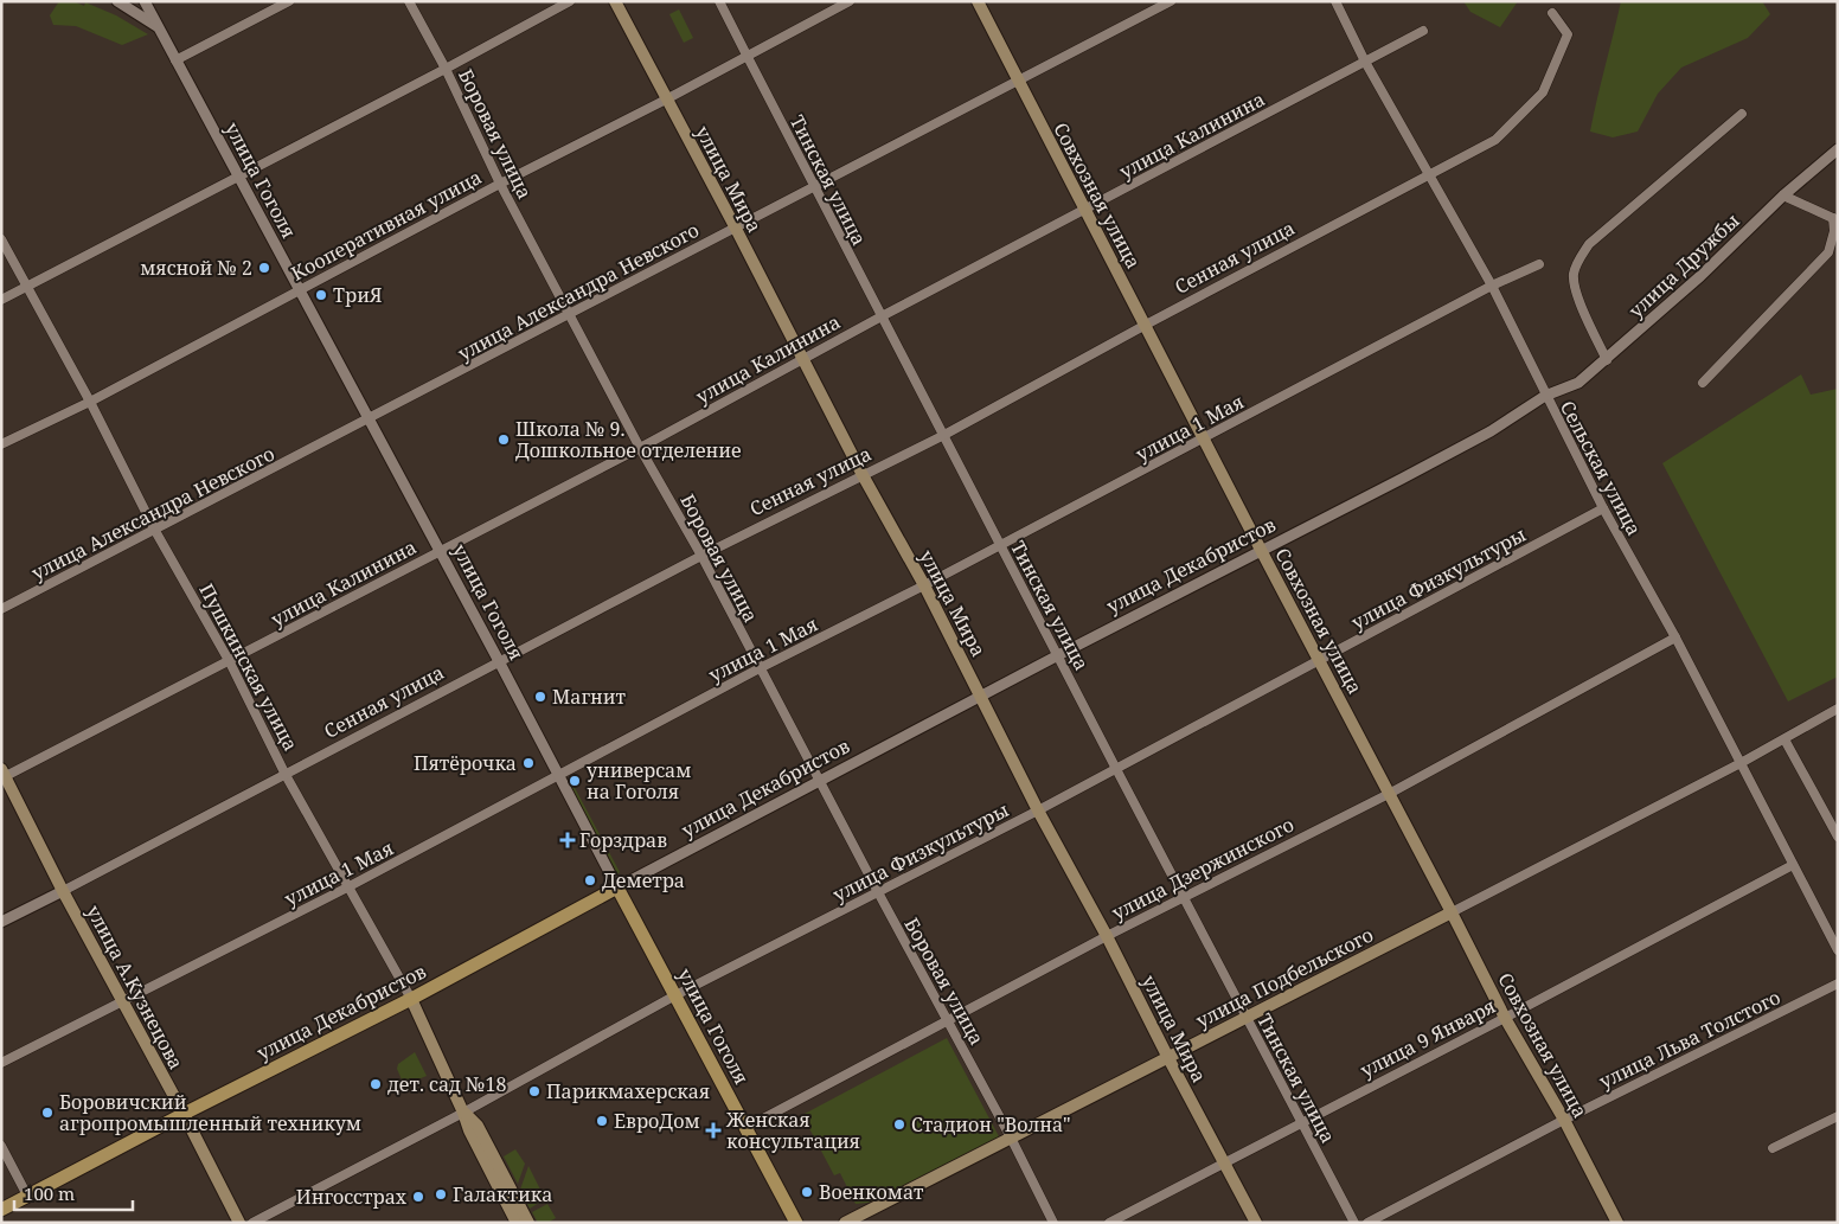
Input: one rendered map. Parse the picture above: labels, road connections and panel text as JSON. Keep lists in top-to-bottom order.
{
  "streets": {
    "main road": [
      "улица Мира",
      "улица Гоголя",
      "Совхозная улица",
      "улица Декабристов",
      "Пушкинская улица",
      "улица Подбельского",
      "улица А.Кузнецова"
    ],
    "street": [
      "Боровая улица",
      "улица Калинина",
      "Тинская улица",
      "Кооперативная улица",
      "Сенная улица",
      "улица Дружбы",
      "улица Александра Невского",
      "улица 1 Мая",
      "Сельская улица",
      "улица Физкультуры",
      "улица Дзержинского",
      "улица 9 Января",
      "улица Льва Толстого"
    ]
  },
  "crossings": [
    ["Боровая улица", "улица Калинина"],
    ["Боровая улица", "Кооперативная улица"],
    ["Боровая улица", "Сенная улица"],
    ["Боровая улица", "улица Александра Невского"],
    ["Боровая улица", "улица 1 Мая"],
    ["Боровая улица", "улица Декабристов"],
    ["Боровая улица", "улица Физкультуры"],
    ["Боровая улица", "улица Дзержинского"],
    ["Боровая улица", "улица Подбельского"],
    ["улица Калинина", "улица Мира"],
    ["улица Калинина", "улица Гоголя"],
    ["улица Калинина", "Тинская улица"],
    ["улица Калинина", "Совхозная улица"],
    ["улица Калинина", "Сельская улица"],
    ["улица Калинина", "Пушкинская улица"],
    ["улица Калинина", "улица А.Кузнецова"],
    ["улица Мира", "Кооперативная улица"],
    ["улица Мира", "Сенная улица"],
    ["улица Мира", "улица Александра Невского"],
    ["улица Мира", "улица 1 Мая"],
    ["улица Мира", "улица Декабристов"],
    ["улица Мира", "улица Физкультуры"],
    ["улица Мира", "улица Дзержинского"],
    ["улица Мира", "улица Подбельского"],
    ["улица Мира", "улица 9 Января"],
    ["улица Гоголя", "Кооперативная улица"],
    ["улица Гоголя", "Сенная улица"],
    ["улица Гоголя", "улица Александра Невского"],
    ["улица Гоголя", "улица 1 Мая"],
    ["улица Гоголя", "улица Декабристов"],
    ["улица Гоголя", "улица Физкультуры"],
    ["улица Гоголя", "улица Дзержинского"],
    ["Тинская улица", "Кооперативная улица"],
    ["Тинская улица", "Сенная улица"],
    ["Тинская улица", "улица Александра Невского"],
    ["Тинская улица", "улица 1 Мая"],
    ["Тинская улица", "улица Декабристов"],
    ["Тинская улица", "улица Физкультуры"],
    ["Тинская улица", "улица Дзержинского"],
    ["Тинская улица", "улица Подбельского"],
    ["Тинская улица", "улица 9 Января"],
    ["Совхозная улица", "Сенная улица"],
    ["Совхозная улица", "улица Александра Невского"],
    ["Совхозная улица", "улица 1 Мая"],
    ["Совхозная улица", "улица Декабристов"],
    ["Совхозная улица", "улица Физкультуры"],
    ["Совхозная улица", "улица Дзержинского"],
    ["Совхозная улица", "улица Подбельского"],
    ["Совхозная улица", "улица 9 Января"],
    ["Совхозная улица", "улица Льва Толстого"],
    ["Кооперативная улица", "Пушкинская улица"],
    ["Сенная улица", "Сельская улица"],
    ["Сенная улица", "Пушкинская улица"],
    ["Сенная улица", "улица А.Кузнецова"],
    ["улица Дружбы", "Сельская улица"],
    ["улица Дружбы", "улица Декабристов"],
    ["улица Александра Невского", "Пушкинская улица"],
    ["улица 1 Мая", "Сельская улица"],
    ["улица 1 Мая", "Пушкинская улица"],
    ["улица 1 Мая", "улица А.Кузнецова"],
    ["Сельская улица", "улица Декабристов"],
    ["Сельская улица", "улица Физкультуры"],
    ["Сельская улица", "улица Дзержинского"],
    ["Сельская улица", "улица Подбельского"],
    ["Сельская улица", "улица 9 Января"],
    ["улица Декабристов", "Пушкинская улица"],
    ["улица Декабристов", "улица А.Кузнецова"],
    ["улица Физкультуры", "Пушкинская улица"]
  ],
  "places": {
    "other": [
      "мясной № 2",
      "ТриЯ",
      "Школа № 9. Дошкольное отделение",
      "Магнит",
      "Пятёрочка",
      "универсам на Гоголя",
      "Деметра",
      "дет. сад №18",
      "Парикмахерская",
      "Боровичский агропромышленный техникум",
      "ЕвроДом",
      "Стадион \"Волна\"",
      "Военкомат",
      "Галактика",
      "Ингосстрах"
    ],
    "health": ["Горздрав", "Женская консультация"]
  },
  "scale_bar": "100 m"
}
